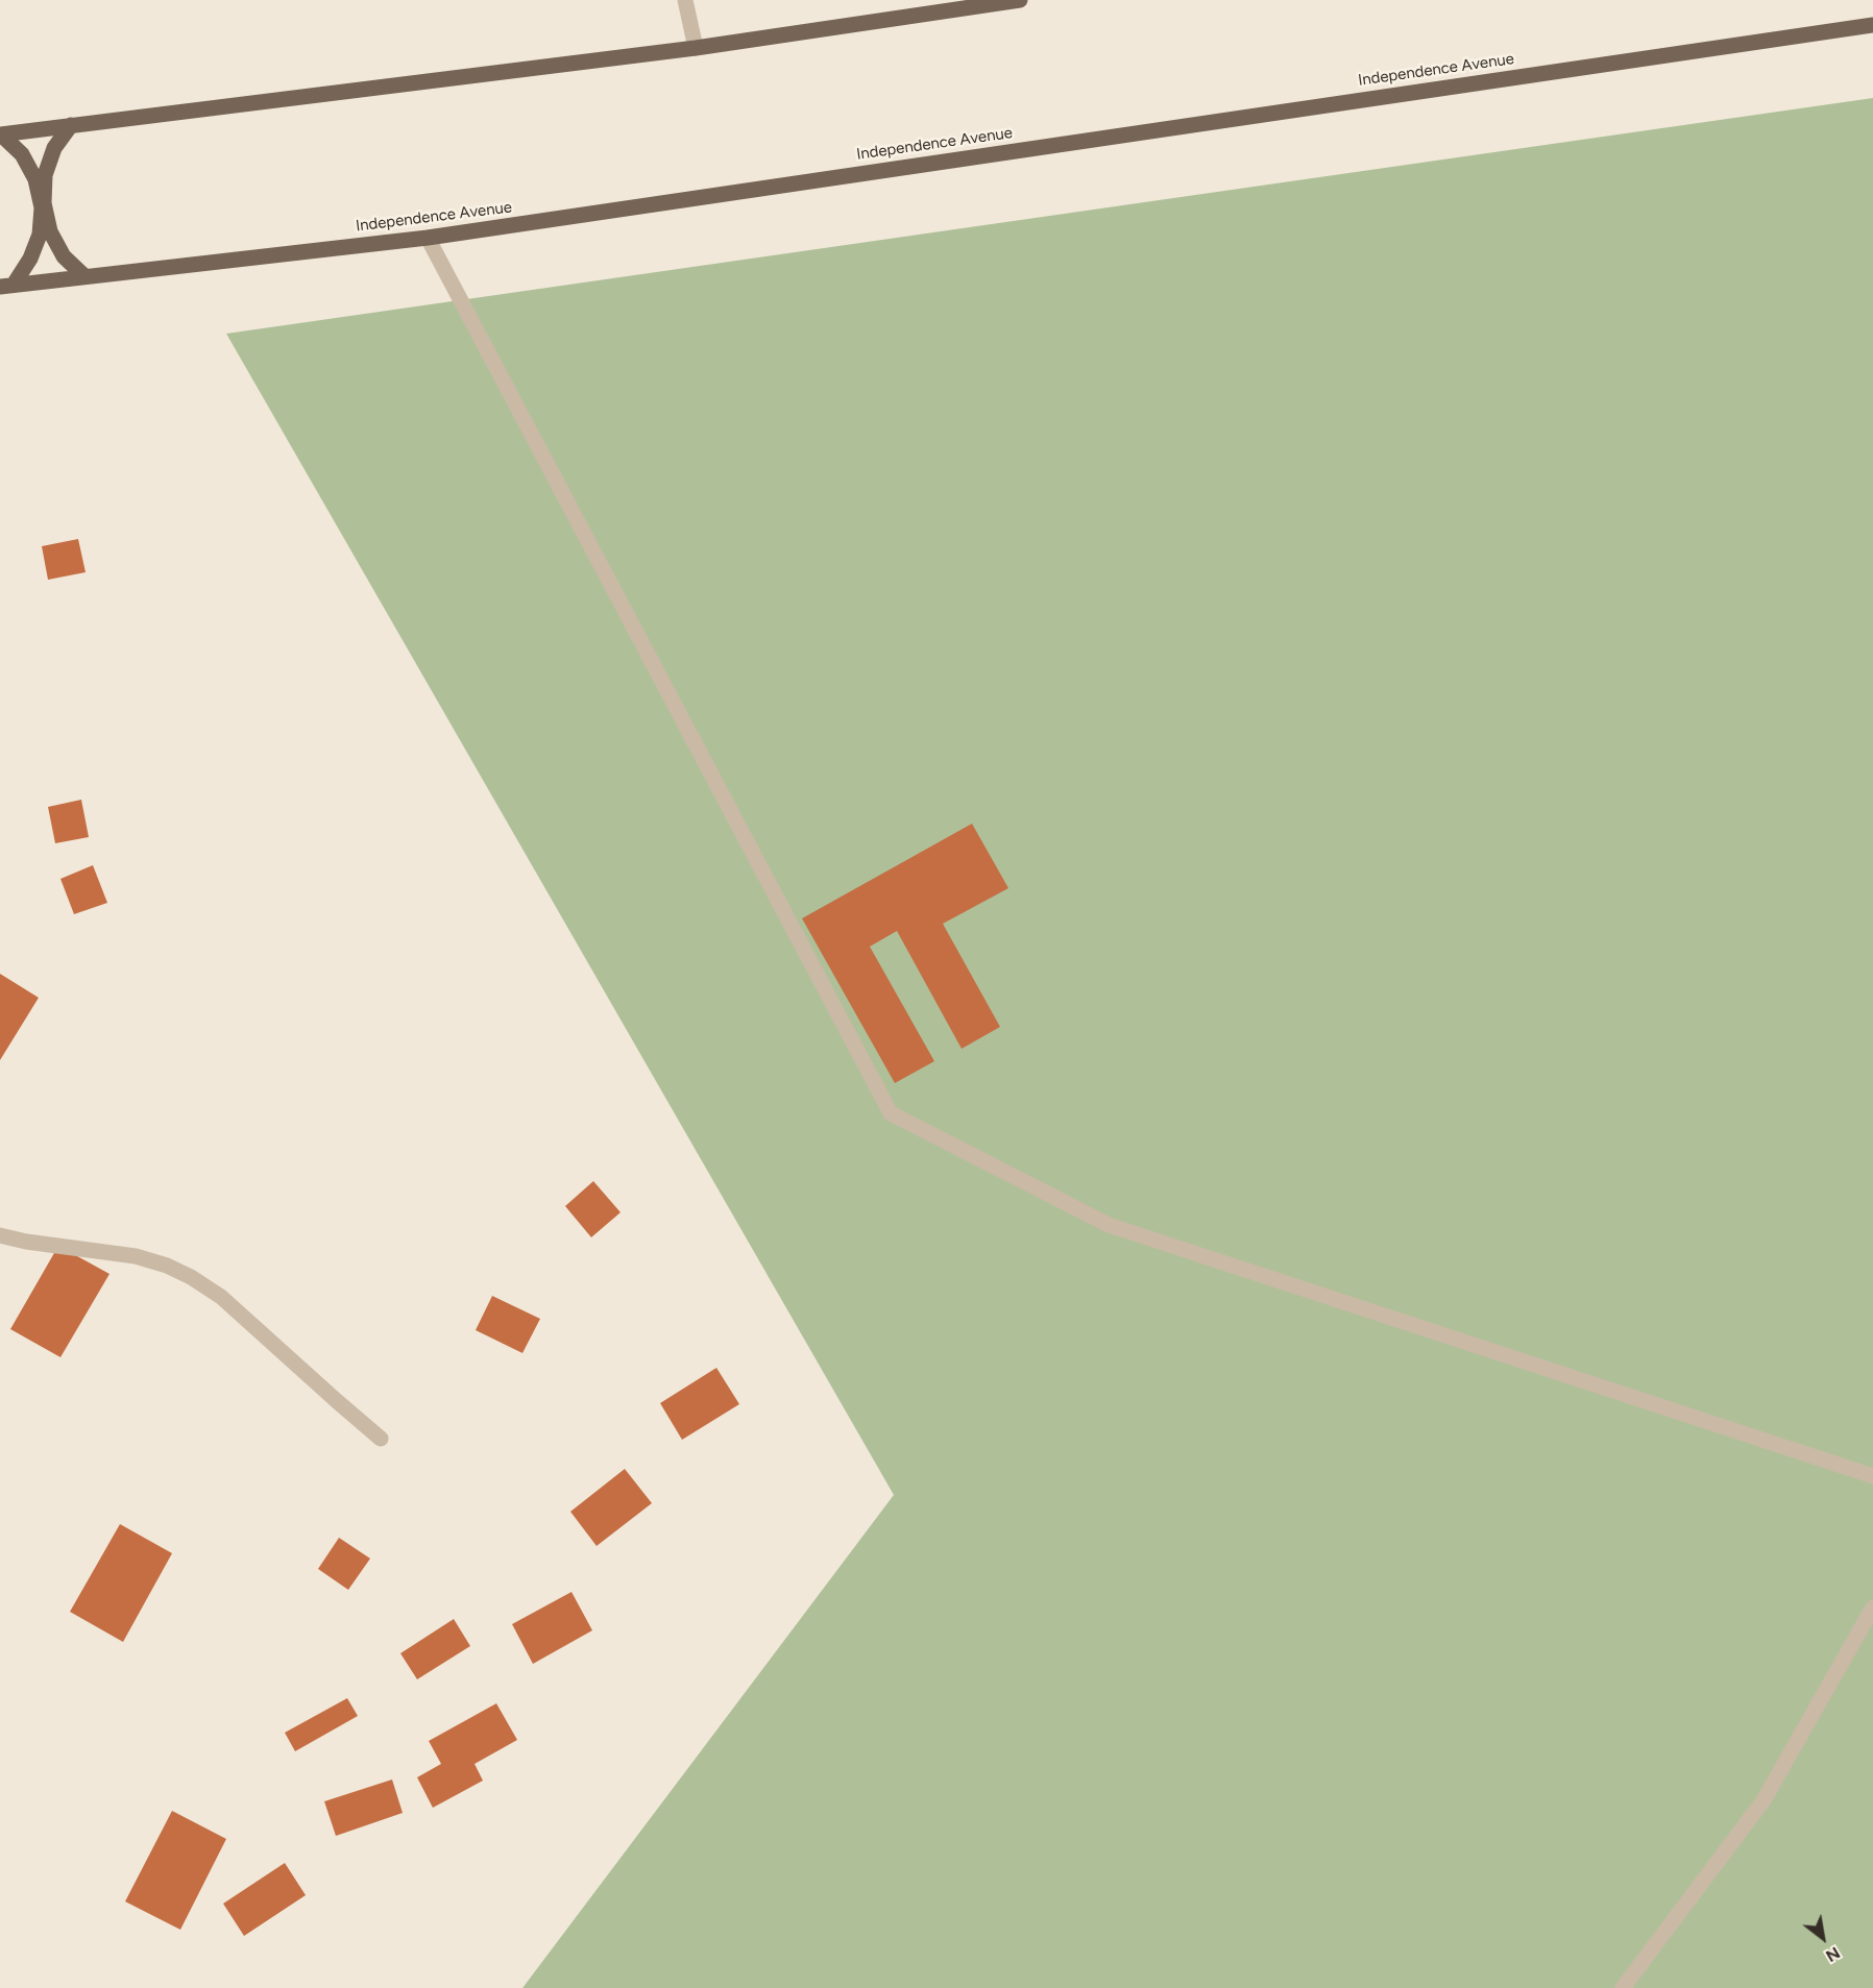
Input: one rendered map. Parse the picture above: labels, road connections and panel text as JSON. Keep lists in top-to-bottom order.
{
  "streets": {
    "main road": ["Independence Avenue"]
  },
  "north": "bottom right"
}
